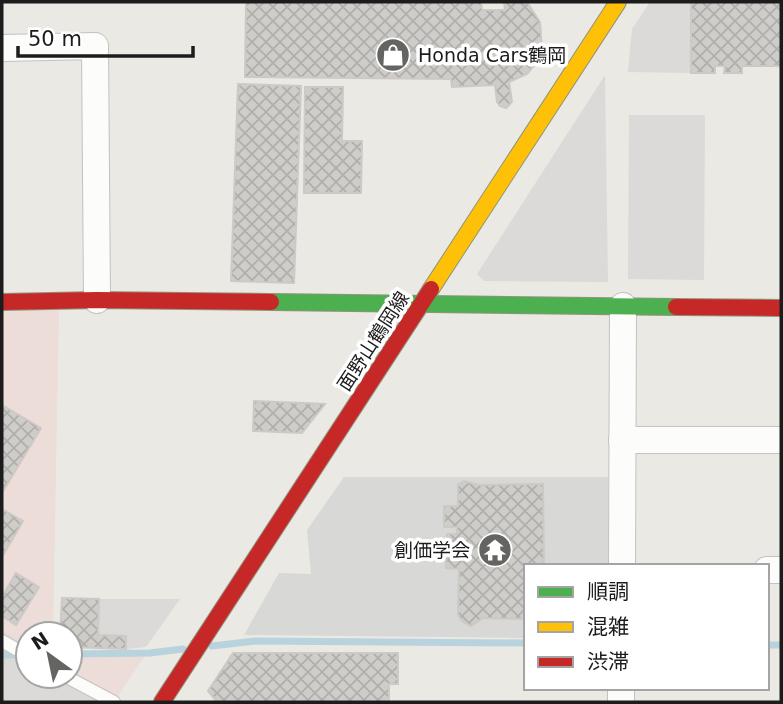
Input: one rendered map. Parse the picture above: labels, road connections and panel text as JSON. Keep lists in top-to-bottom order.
{
  "streets": {
    "main road": ["面野山鶴岡線"]
  },
  "places": {
    "shop": ["Honda Cars鶴岡"],
    "temple": ["創価学会"]
  },
  "legend": ["順調", "混雑", "渋滞"],
  "scale_bar": "50 m",
  "north": "top left"
}
